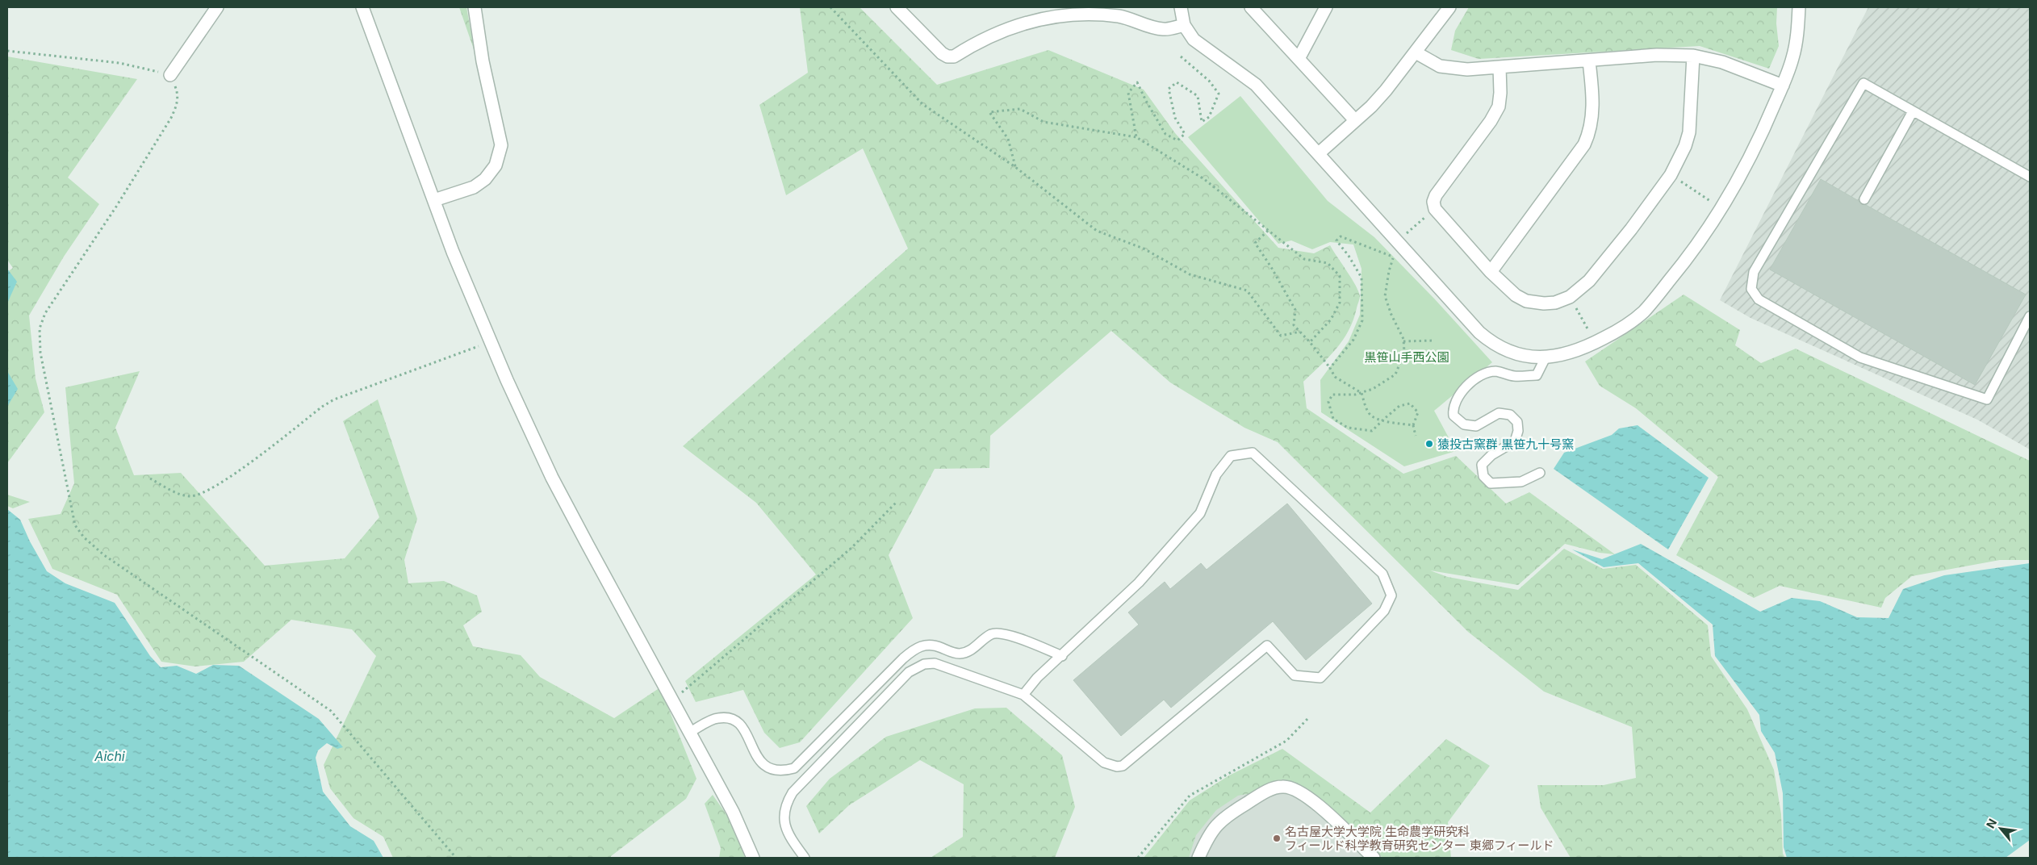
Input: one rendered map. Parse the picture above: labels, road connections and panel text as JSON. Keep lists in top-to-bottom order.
{
  "water": ["Aichi"],
  "parks": ["黒笹山手西公園"],
  "places": ["猿投古窯群 黒笹九十号窯", "名古屋大学大学院 生命農学研究科 フィールド科学教育研究センター 東郷フィールド"],
  "north": "top left"
}
